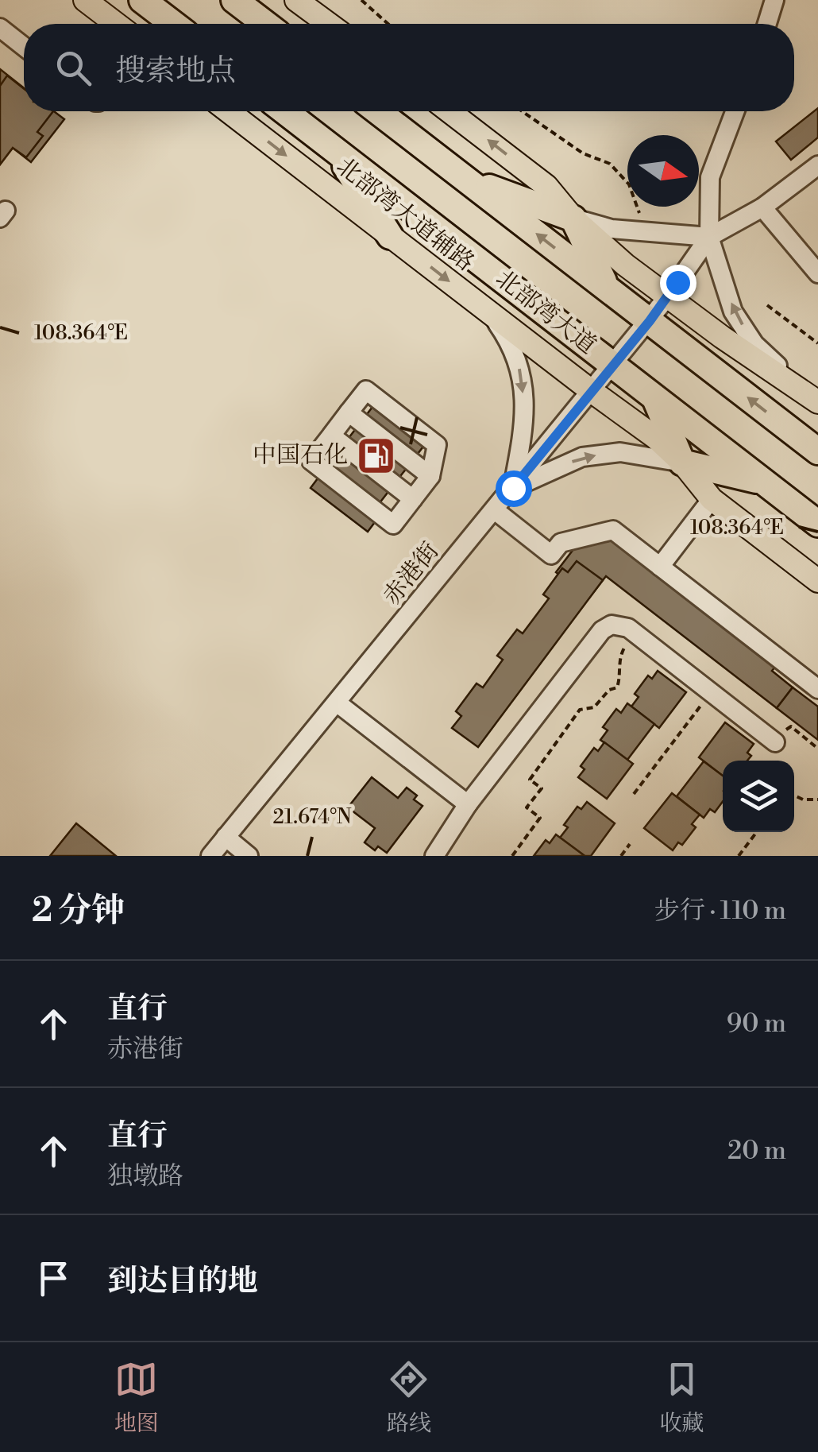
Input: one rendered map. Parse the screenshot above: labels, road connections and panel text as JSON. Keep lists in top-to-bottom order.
{
  "streets": {
    "highway": ["北部湾大道"],
    "main road": ["北部湾大道辅路"],
    "street": ["赤港街"]
  },
  "crossings": [
    ["北部湾大道辅路", "赤港街"],
    ["北部湾大道", "赤港街"]
  ],
  "places": {
    "fuel station": ["中国石化"]
  },
  "north": "right",
  "page": {
    "search": "搜索地点",
    "heading": ["2 分钟", "步行 · 110 m"],
    "list": [
      ["直行", "赤港街", "90 m"],
      ["直行", "独墩路", "20 m"],
      "到达目的地"
    ],
    "nav": ["地图", "路线", "收藏"]
  },
  "coordinates": ["108.364°E", "21.674°N"]
}
